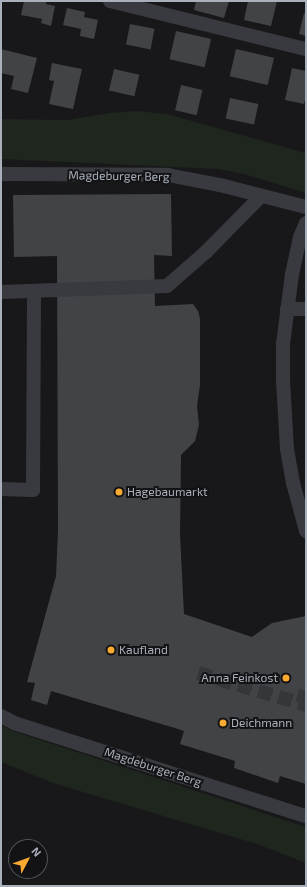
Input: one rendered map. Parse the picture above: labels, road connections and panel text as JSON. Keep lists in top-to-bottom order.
{
  "streets": {
    "street": ["Magdeburger Berg"]
  },
  "places": [
    "Hagebaumarkt",
    "Kaufland",
    "Anna Feinkost",
    "Deichmann"
  ],
  "north": "top right"
}
